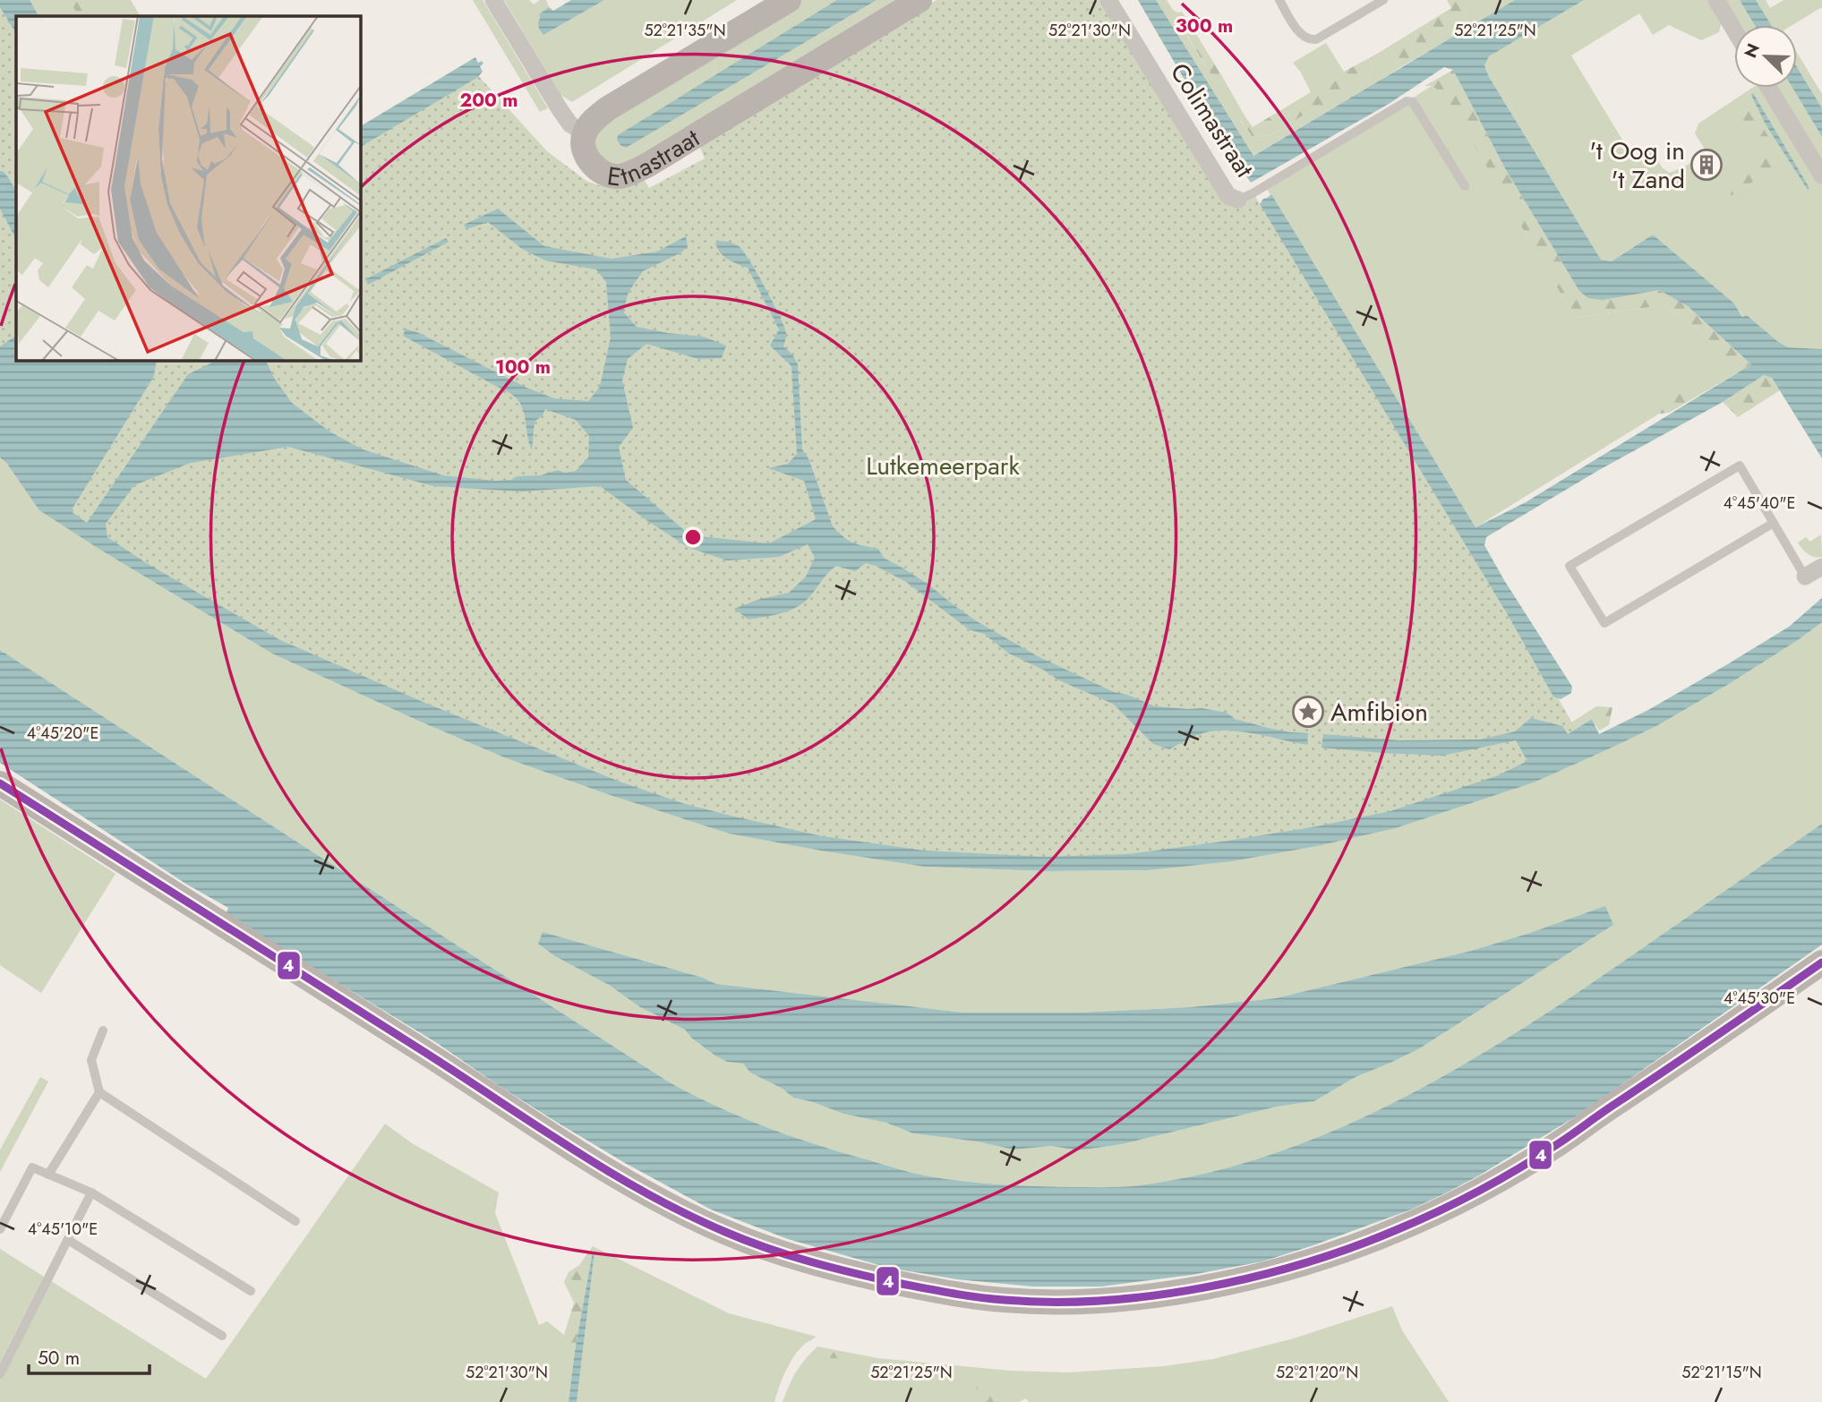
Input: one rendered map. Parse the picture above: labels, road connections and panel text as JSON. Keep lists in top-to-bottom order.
{
  "streets": {
    "street": ["Colimastraat", "Etnastraat"]
  },
  "parks": ["Lutkemeerpark"],
  "places": {
    "building": ["'t Oog in 't Zand"],
    "place": ["Amfibion"]
  },
  "lines": ["transit line 4"],
  "scale_bar": "50 m",
  "north": "top left",
  "coordinates": [
    "52°21'35\"N",
    "52°21'30\"N",
    "52°21'25\"N",
    "4°45'40\"E",
    "4°45'20\"E",
    "4°45'30\"E",
    "4°45'10\"E",
    "52°21'20\"N",
    "52°21'15\"N"
  ],
  "rings": ["300 m", "200 m", "100 m"]
}
